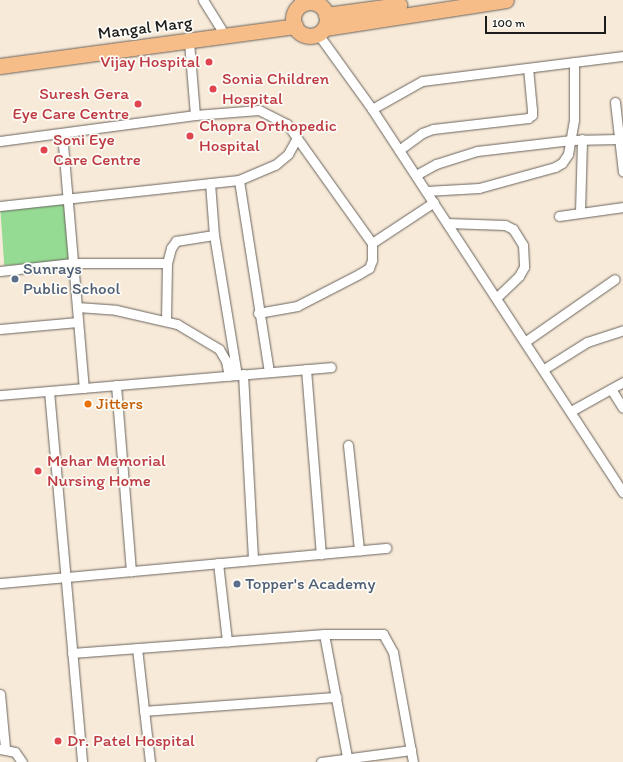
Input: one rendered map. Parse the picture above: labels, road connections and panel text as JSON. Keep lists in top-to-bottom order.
{
  "streets": {
    "main road": ["Mangal Marg"]
  },
  "places": [
    "Vijay Hospital",
    "Sonia Children Hospital",
    "Suresh Gera Eye Care Centre",
    "Chopra Orthopedic Hospital",
    "Soni Eye Care Centre",
    "Sunrays Public School",
    "Jitters",
    "Mehar Memorial Nursing Home",
    "Topper's Academy",
    "Dr. Patel Hospital"
  ],
  "scale_bar": "100 m"
}
